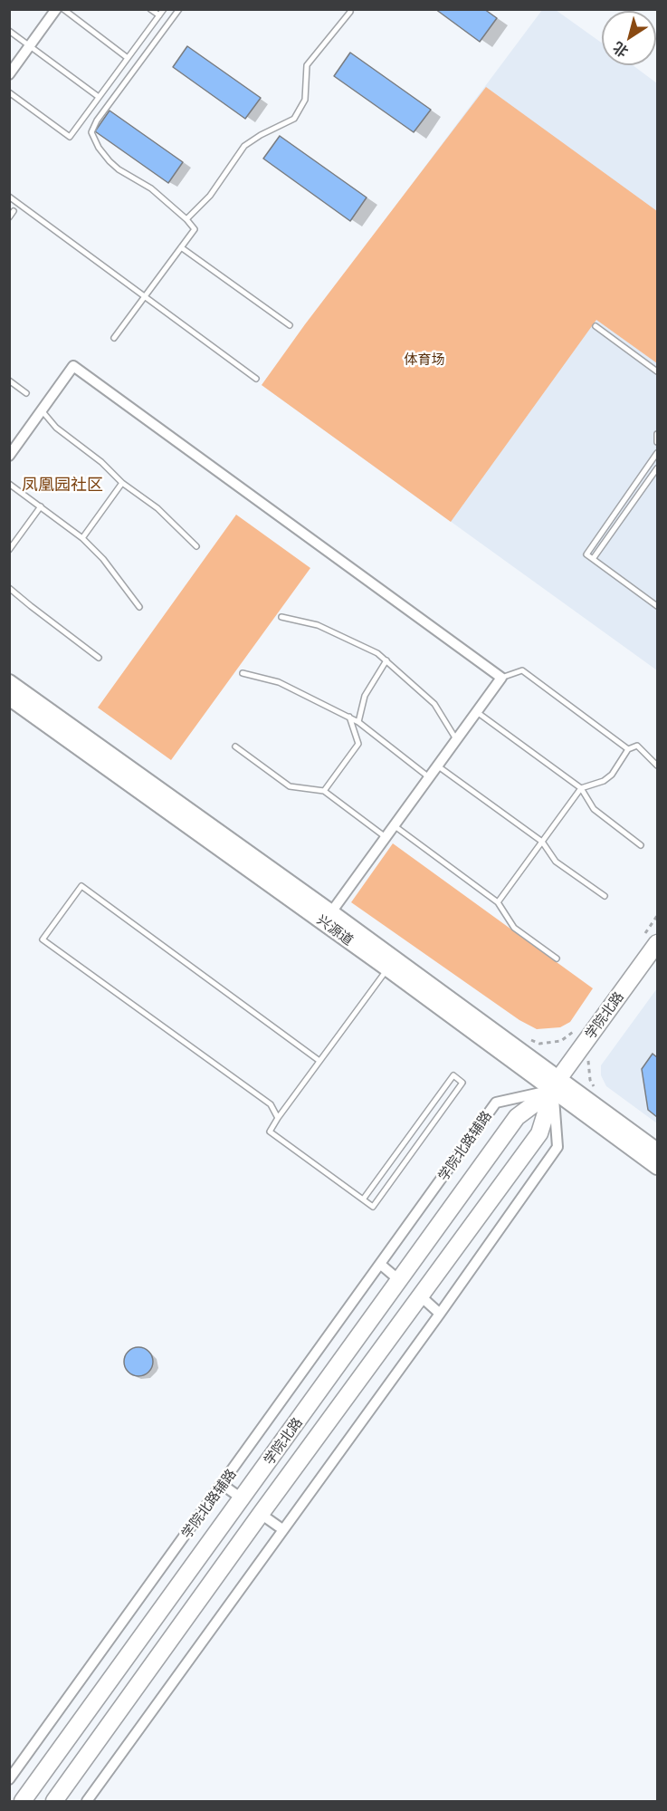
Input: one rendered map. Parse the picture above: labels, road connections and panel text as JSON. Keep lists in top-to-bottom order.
{
  "streets": {
    "main road": ["兴源道", "学院北路"],
    "street": ["学院北路辅路"]
  },
  "crossings": [
    ["兴源道", "学院北路"],
    ["兴源道", "学院北路辅路"],
    ["学院北路", "学院北路辅路"]
  ],
  "districts": ["凤凰园社区"],
  "parks": ["体育场"],
  "north": "bottom left"
}
